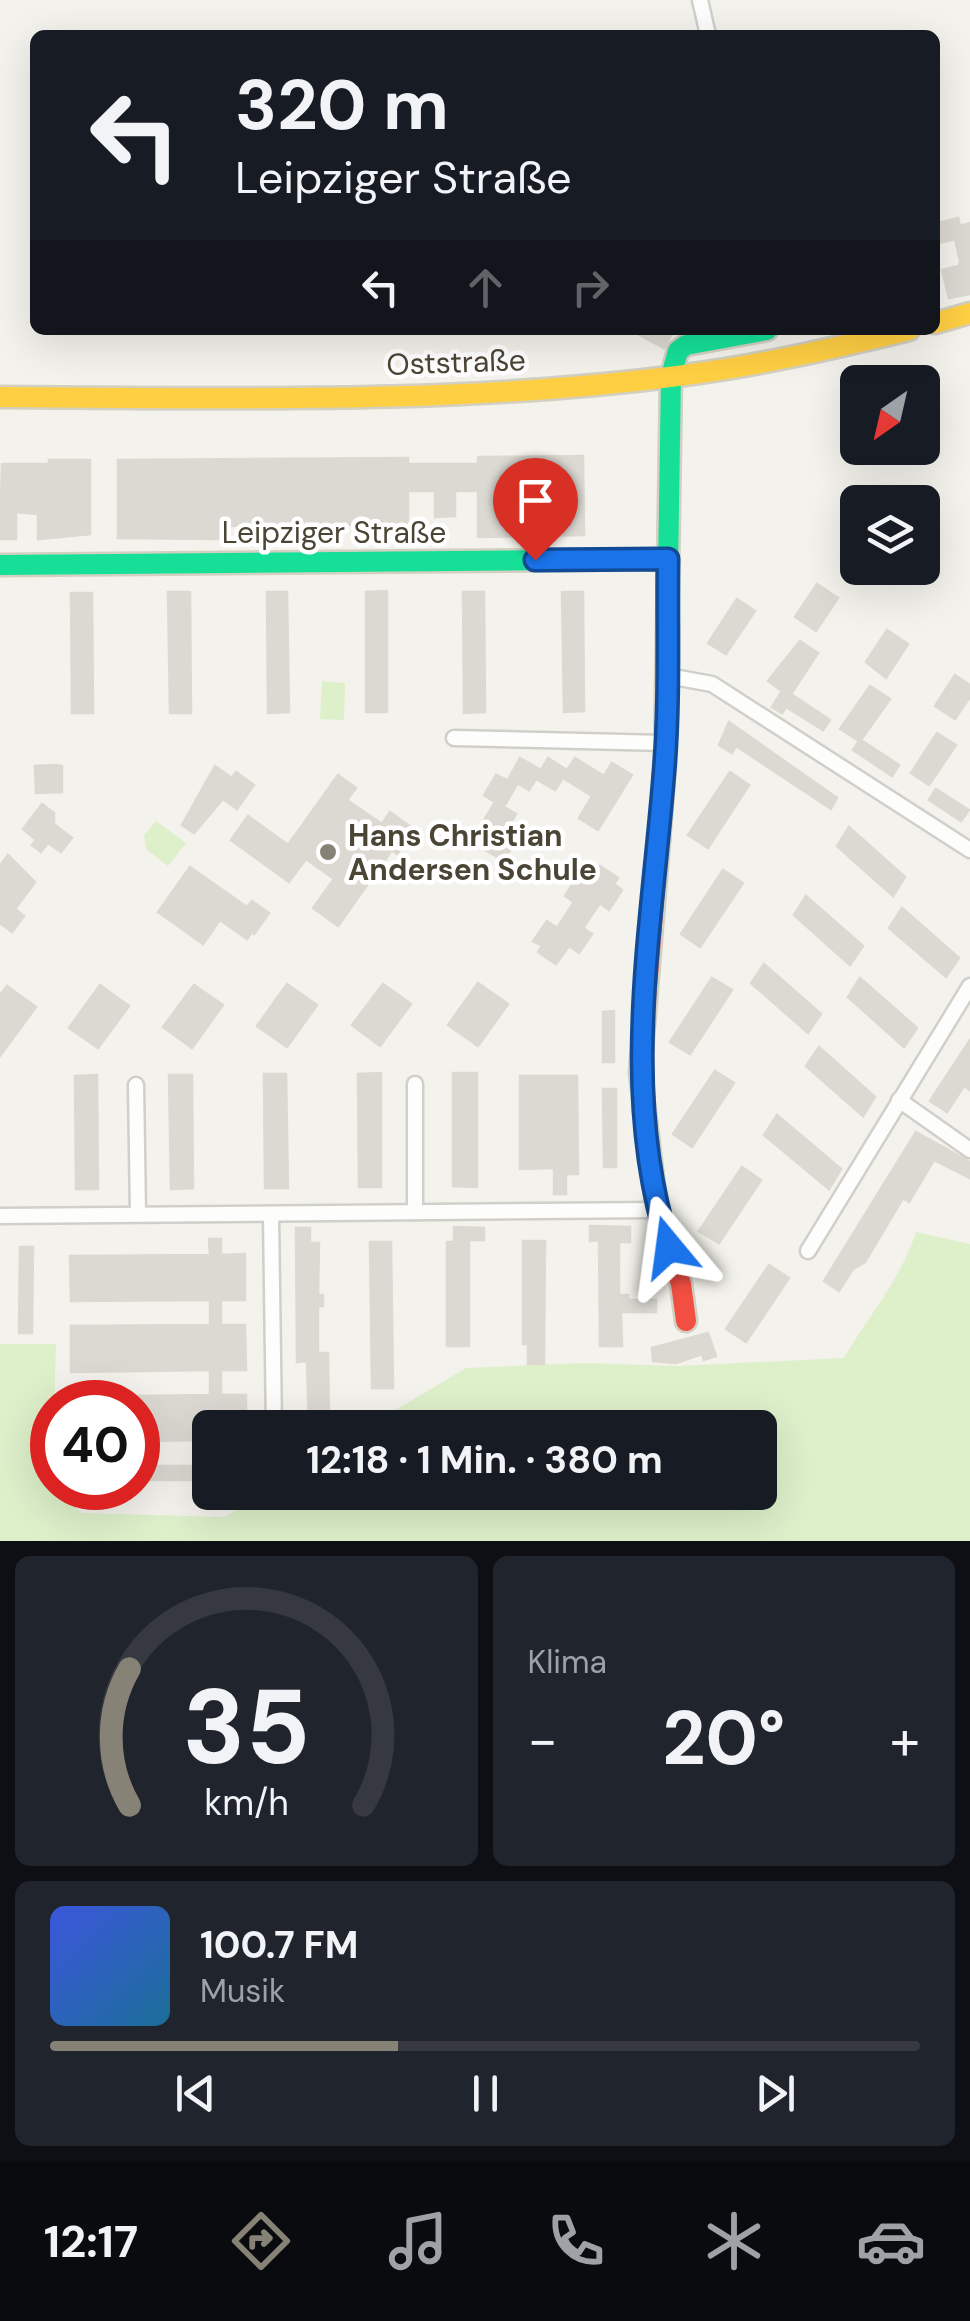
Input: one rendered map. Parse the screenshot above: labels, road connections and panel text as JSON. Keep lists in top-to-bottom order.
{
  "streets": {
    "street": ["Oststraße", "Leipziger Straße"]
  },
  "places": ["Hans Christian Andersen Schule"],
  "north": "bottom left",
  "page": {
    "turn": ["320 m", "Leipziger Straße"],
    "limit": "40",
    "trip": "12:18 · 1 Min. · 380 m",
    "tile": "Klima",
    "heat": ["−", "20°", "+"],
    "song": ["100.7 FM", "Musik"],
    "tabs": "12:17",
    "gauge": ["35", "km/h"]
  }
}
